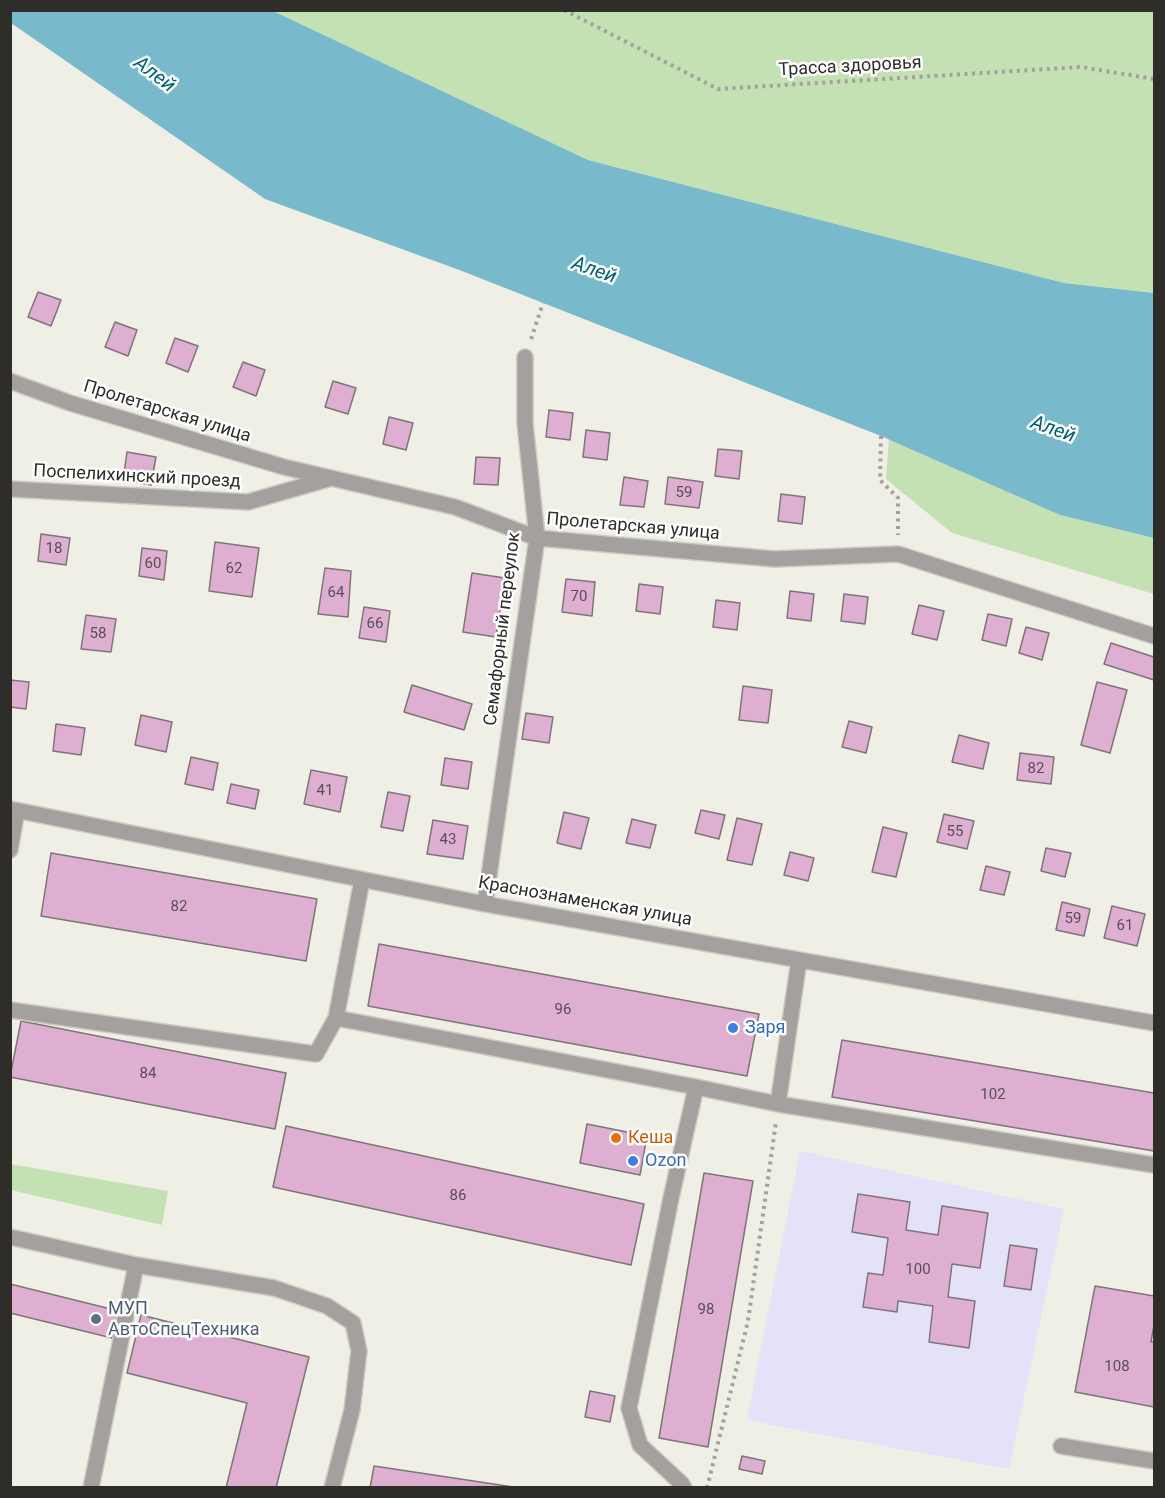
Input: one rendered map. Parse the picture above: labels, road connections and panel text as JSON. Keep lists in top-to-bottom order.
{
  "streets": {
    "street": [
      "Пролетарская улица",
      "Поспелихинский проезд",
      "Семафорный переулок",
      "Краснознаменская улица"
    ],
    "path": ["Трасса здоровья"]
  },
  "crossings": [
    ["Пролетарская улица", "Поспелихинский проезд"],
    ["Пролетарская улица", "Семафорный переулок"],
    ["Семафорный переулок", "Краснознаменская улица"]
  ],
  "water": ["Алей"],
  "places": [
    "Заря",
    "Кеша",
    "Ozon",
    "МУП АвтоСпецТехника"
  ],
  "house_numbers": [
    "59",
    "18",
    "60",
    "62",
    "64",
    "70",
    "66",
    "58",
    "82",
    "41",
    "55",
    "43",
    "82",
    "59",
    "61",
    "96",
    "84",
    "102",
    "86",
    "100",
    "98",
    "108"
  ]
}
